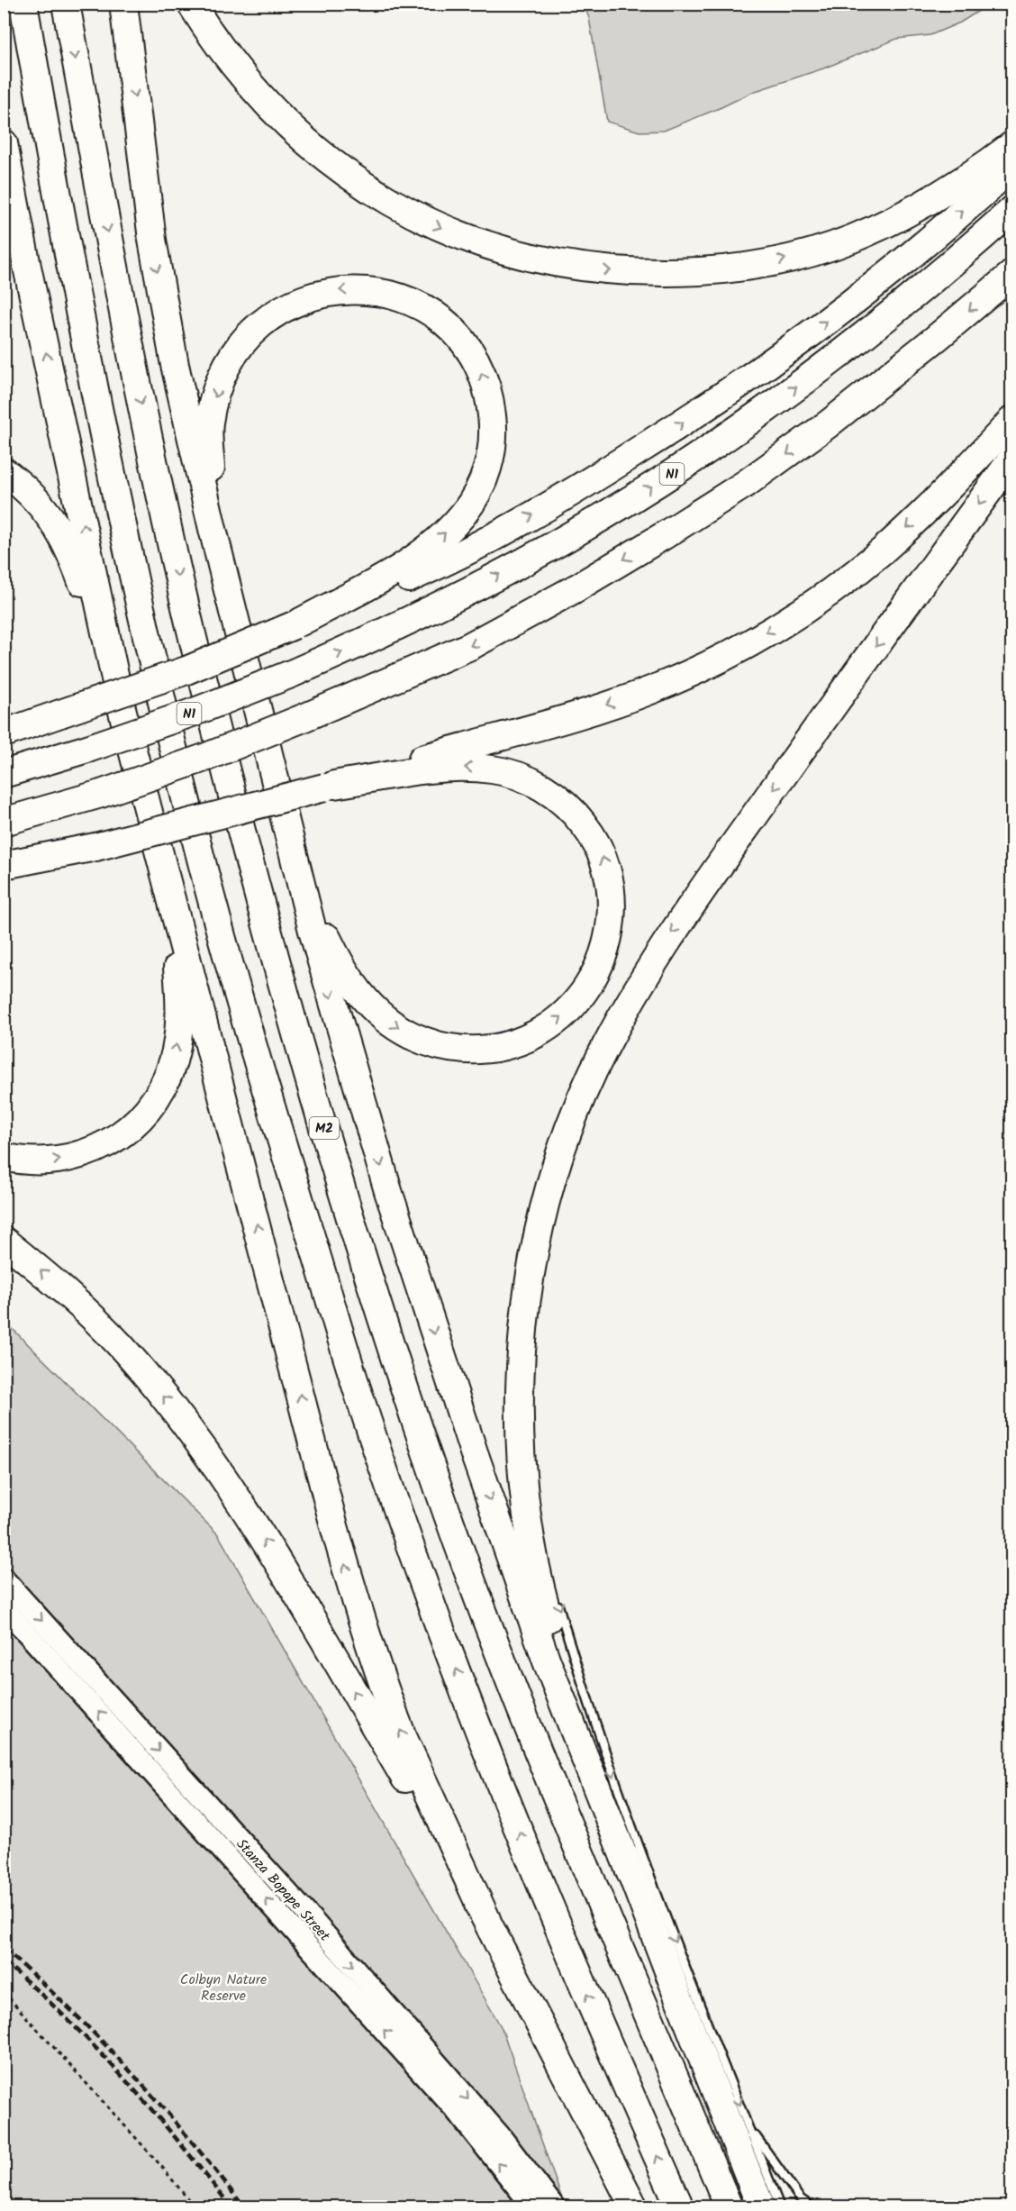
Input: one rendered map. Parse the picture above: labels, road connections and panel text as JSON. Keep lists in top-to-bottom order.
{
  "streets": {
    "highway": ["N1", "M2"],
    "main road": ["Stanza Bopape Street"]
  },
  "parks": ["Colbyn Nature Reserve"]
}
